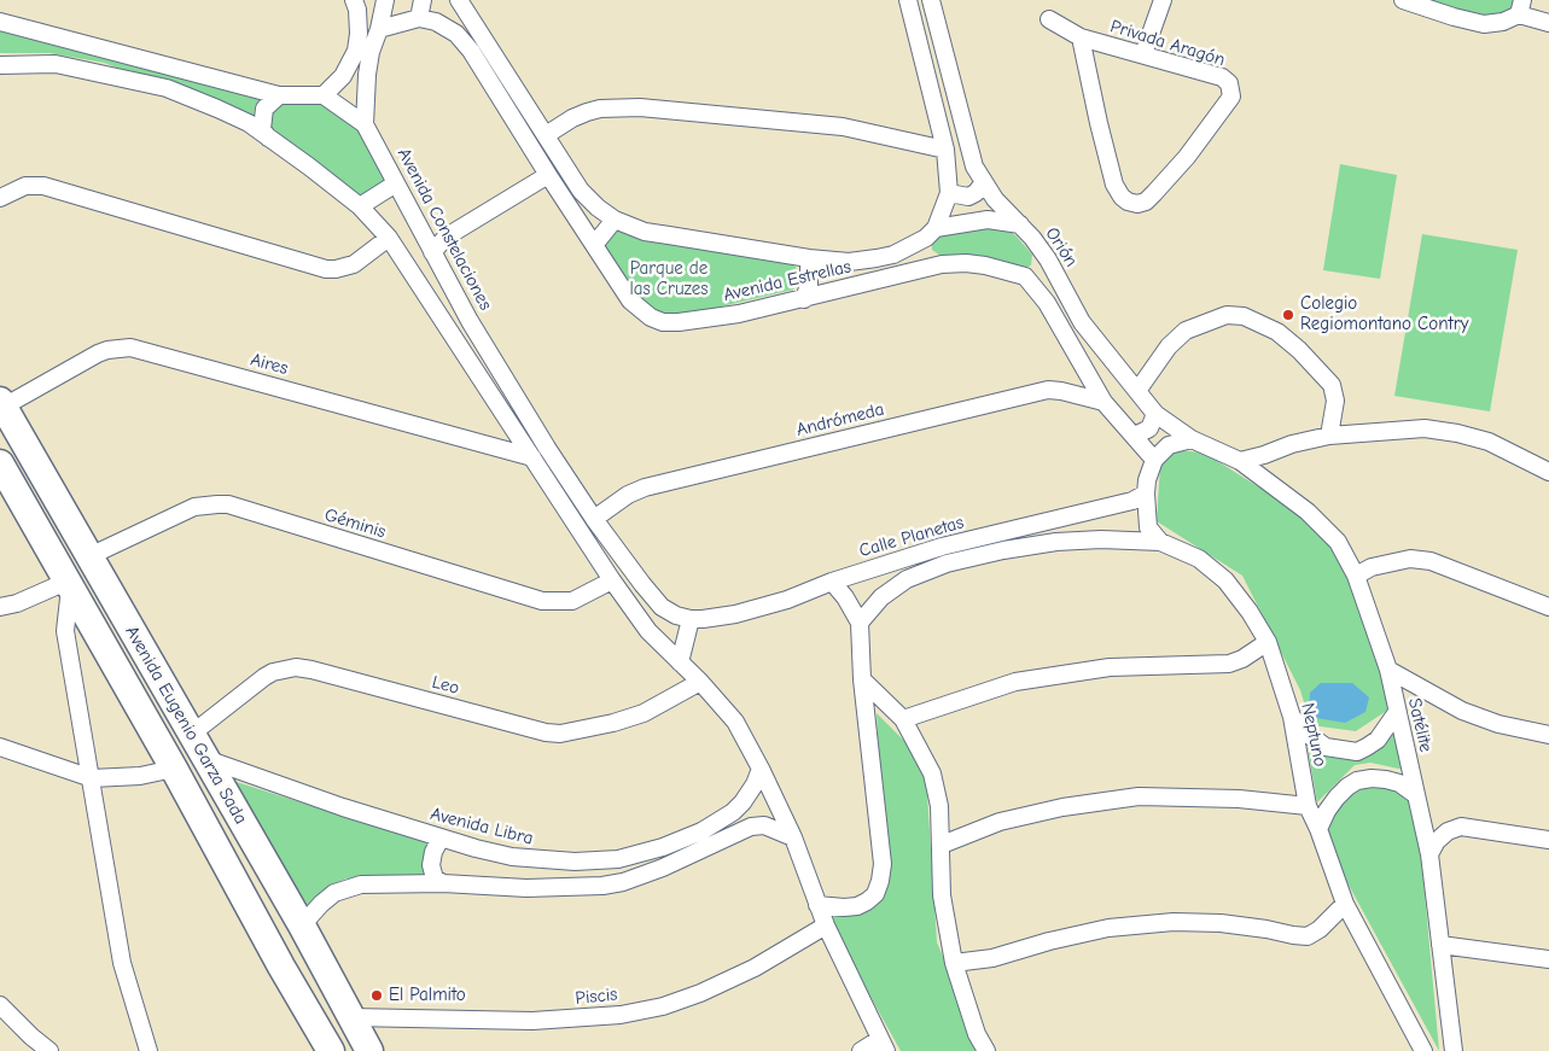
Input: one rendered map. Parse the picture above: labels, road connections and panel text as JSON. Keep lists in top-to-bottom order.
{
  "streets": {
    "highway": ["Avenida Eugenio Garza Sada"],
    "street": [
      "Privada Aragón",
      "Avenida Constelaciones",
      "Orión",
      "Avenida Estrellas",
      "Aires",
      "Andrómeda",
      "Géminis",
      "Calle Planetas",
      "Leo",
      "Satélite",
      "Neptuno",
      "Avenida Libra",
      "Piscis"
    ]
  },
  "crossings": [
    ["Avenida Constelaciones", "Andrómeda"],
    ["Avenida Constelaciones", "Calle Planetas"],
    ["Orión", "Avenida Estrellas"],
    ["Orión", "Satélite"],
    ["Aires", "Avenida Eugenio Garza Sada"],
    ["Géminis", "Avenida Eugenio Garza Sada"],
    ["Calle Planetas", "Neptuno"],
    ["Leo", "Avenida Eugenio Garza Sada"],
    ["Avenida Eugenio Garza Sada", "Avenida Libra"],
    ["Avenida Eugenio Garza Sada", "Piscis"]
  ],
  "parks": ["Parque de las Cruzes"],
  "places": ["Colegio Regiomontano Contry", "El Palmito"]
}
